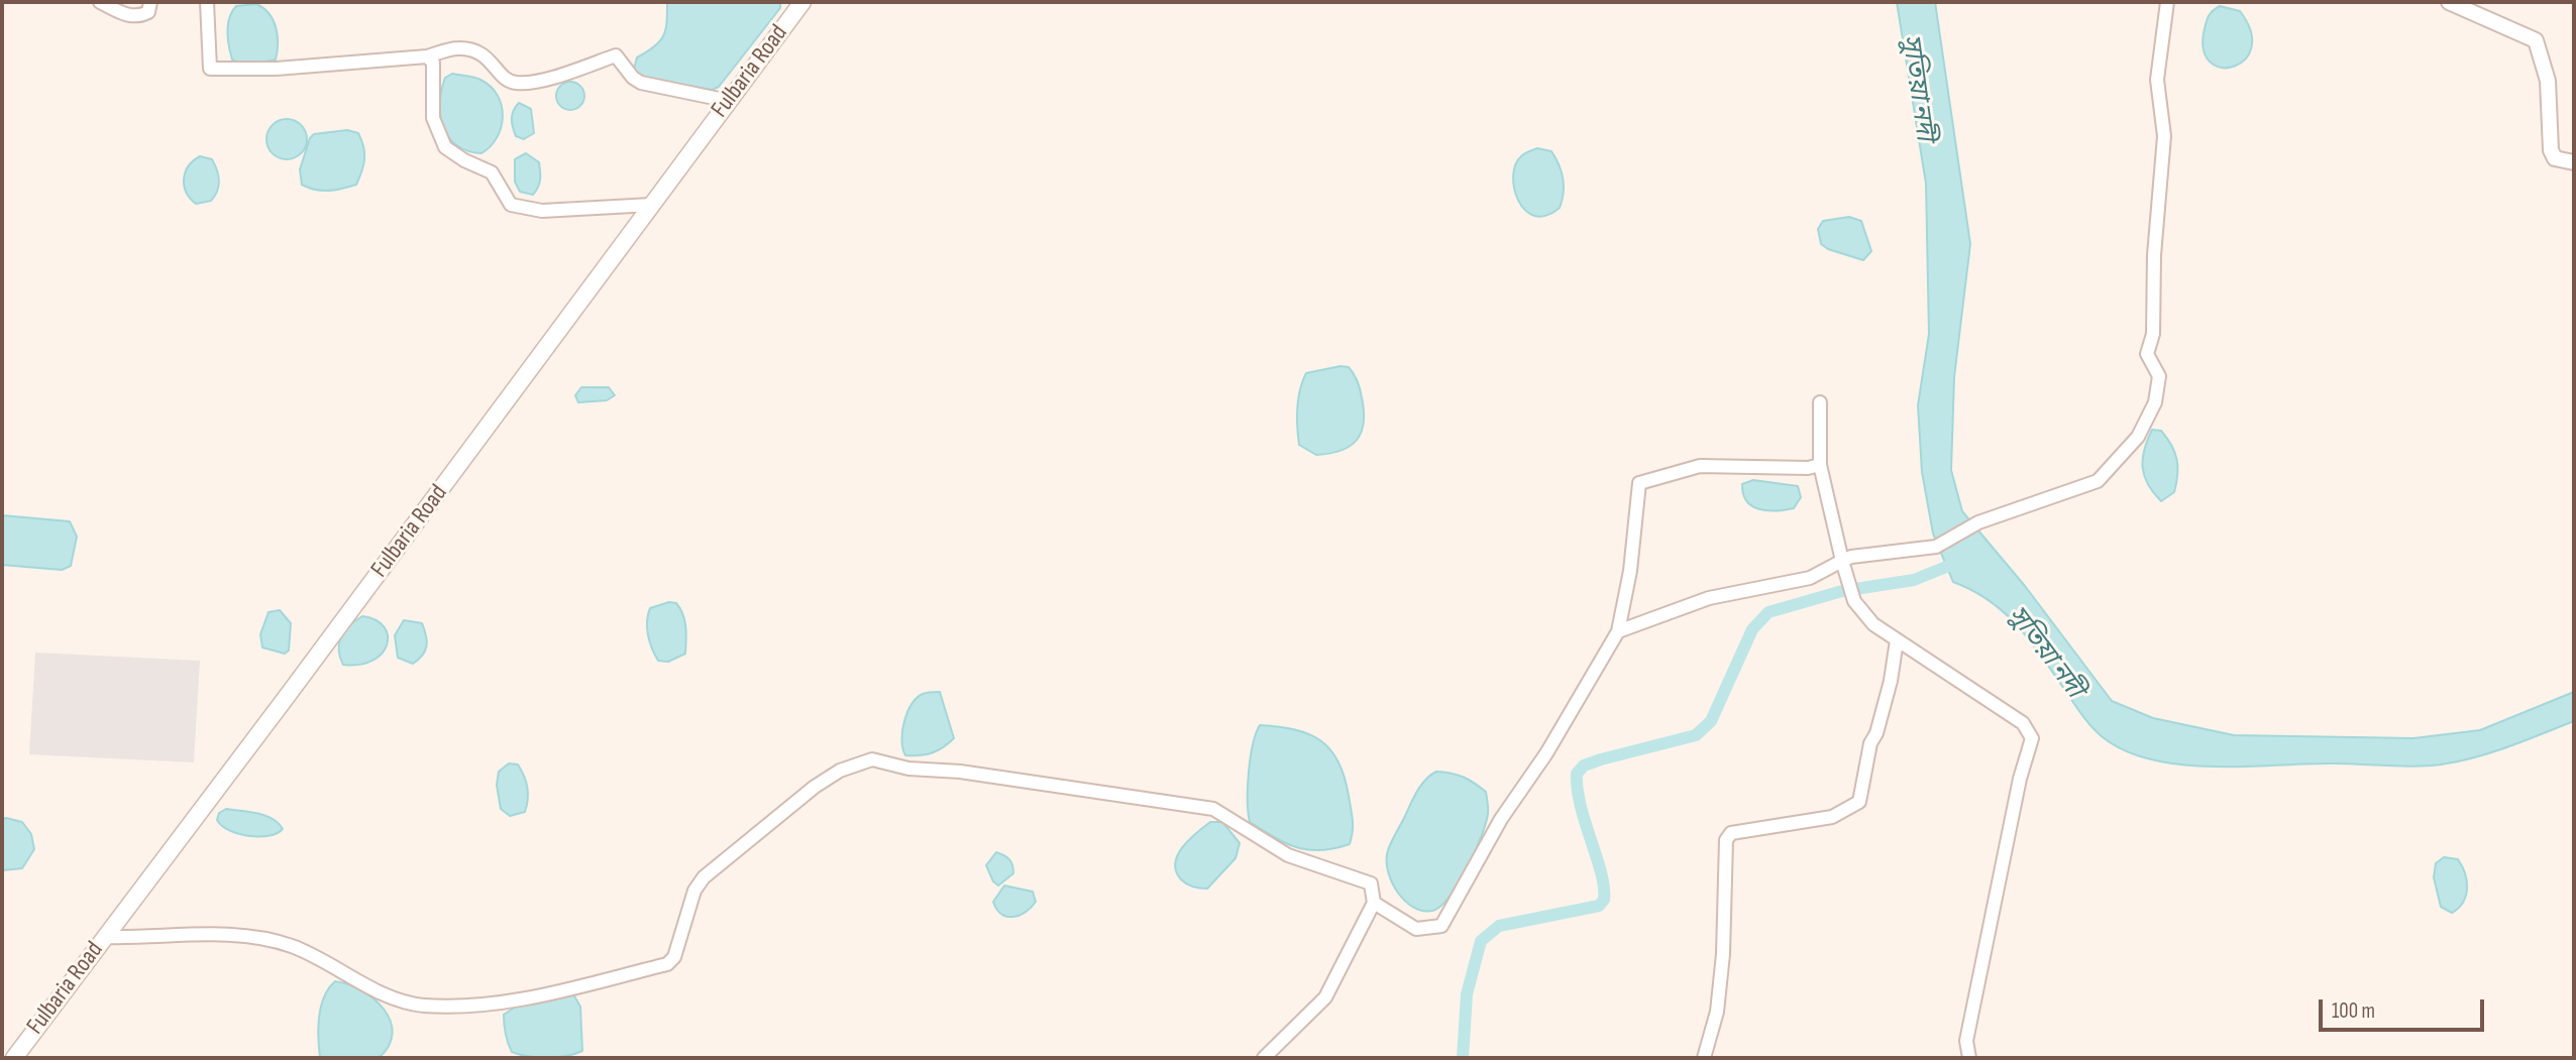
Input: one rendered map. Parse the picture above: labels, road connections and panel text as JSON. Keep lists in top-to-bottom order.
{
  "streets": {
    "main road": ["Fulbaria Road"]
  },
  "water": ["সুতিয়া নদী"],
  "scale_bar": "100 m"
}
